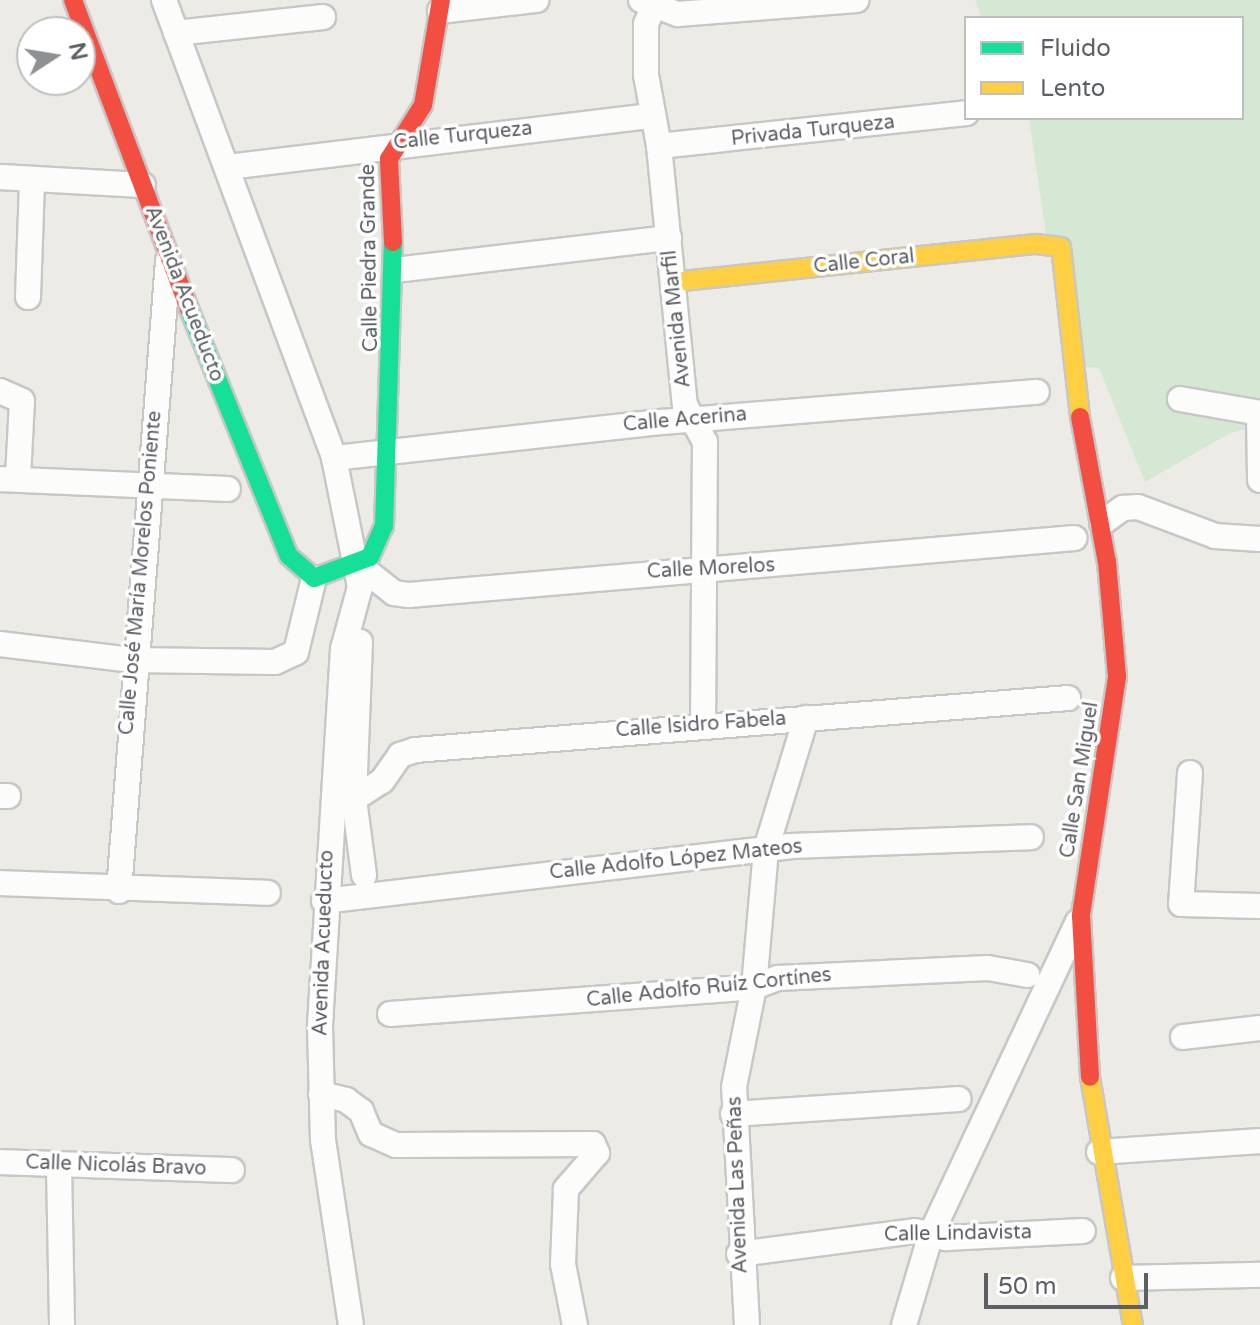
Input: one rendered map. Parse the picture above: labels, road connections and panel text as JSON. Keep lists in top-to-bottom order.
{
  "streets": {
    "street": [
      "Privada Turqueza",
      "Calle Turqueza",
      "Calle Piedra Grande",
      "Calle Coral",
      "Avenida Acueducto",
      "Avenida Marfil",
      "Calle Acerina",
      "Calle Morelos",
      "Calle José María Morelos Poniente",
      "Calle Isidro Fabela",
      "Calle San Miguel",
      "Calle Adolfo López Mateos",
      "Calle Adolfo Ruíz Cortínes",
      "Calle Nicolás Bravo",
      "Avenida Las Peñas",
      "Calle Lindavista"
    ]
  },
  "crossings": [
    ["Privada Turqueza", "Avenida Marfil"],
    ["Calle Turqueza", "Calle Piedra Grande"],
    ["Calle Turqueza", "Avenida Acueducto"],
    ["Calle Turqueza", "Avenida Marfil"],
    ["Calle Piedra Grande", "Avenida Acueducto"],
    ["Calle Piedra Grande", "Calle Acerina"],
    ["Calle Piedra Grande", "Calle Morelos"],
    ["Calle Coral", "Avenida Marfil"],
    ["Calle Coral", "Calle San Miguel"],
    ["Avenida Acueducto", "Calle Acerina"],
    ["Avenida Acueducto", "Calle Morelos"],
    ["Avenida Acueducto", "Calle José María Morelos Poniente"],
    ["Avenida Acueducto", "Calle Adolfo López Mateos"],
    ["Avenida Marfil", "Calle Acerina"],
    ["Avenida Marfil", "Calle Morelos"],
    ["Avenida Marfil", "Calle Isidro Fabela"],
    ["Calle Isidro Fabela", "Avenida Las Peñas"],
    ["Calle Adolfo López Mateos", "Avenida Las Peñas"],
    ["Calle Adolfo Ruíz Cortínes", "Avenida Las Peñas"],
    ["Avenida Las Peñas", "Calle Lindavista"]
  ],
  "legend": ["Fluido", "Lento"],
  "scale_bar": "50 m",
  "north": "right"
}
